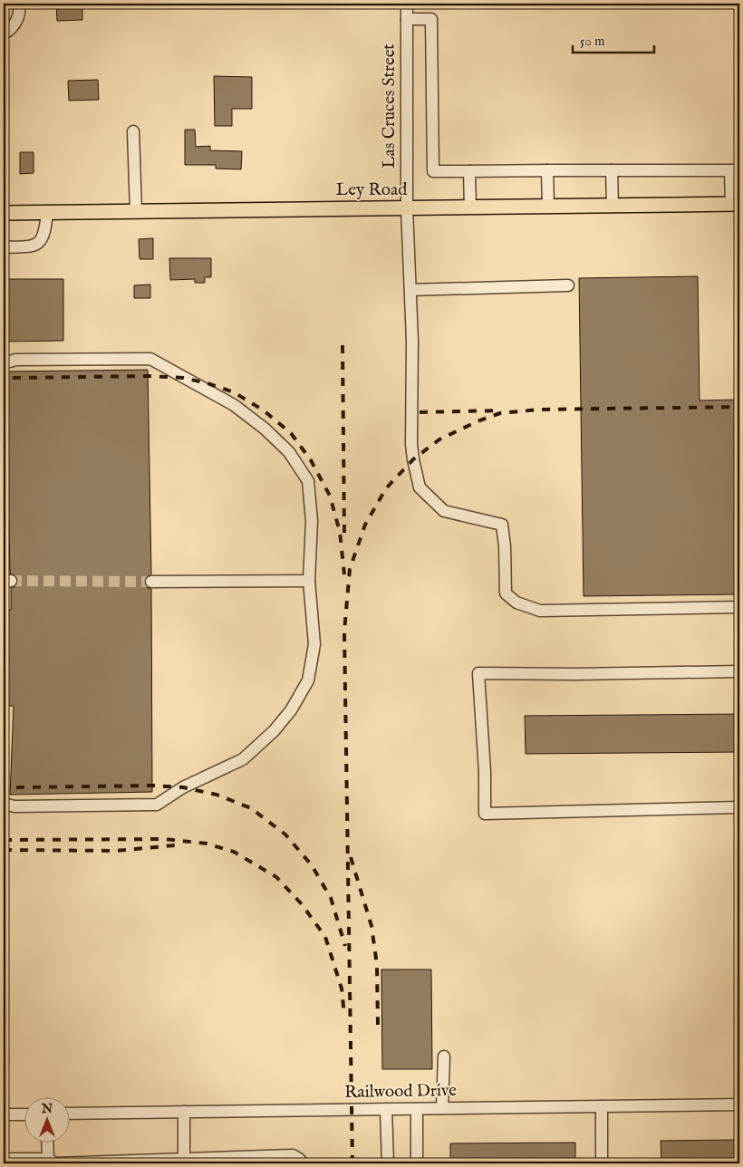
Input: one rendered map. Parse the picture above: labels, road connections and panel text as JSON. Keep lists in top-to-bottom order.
{
  "streets": {
    "main road": ["Ley Road"],
    "street": ["Las Cruces Street", "Railwood Drive"]
  },
  "crossings": [
    ["Las Cruces Street", "Ley Road"]
  ],
  "scale_bar": "50 m",
  "north": "top"
}
